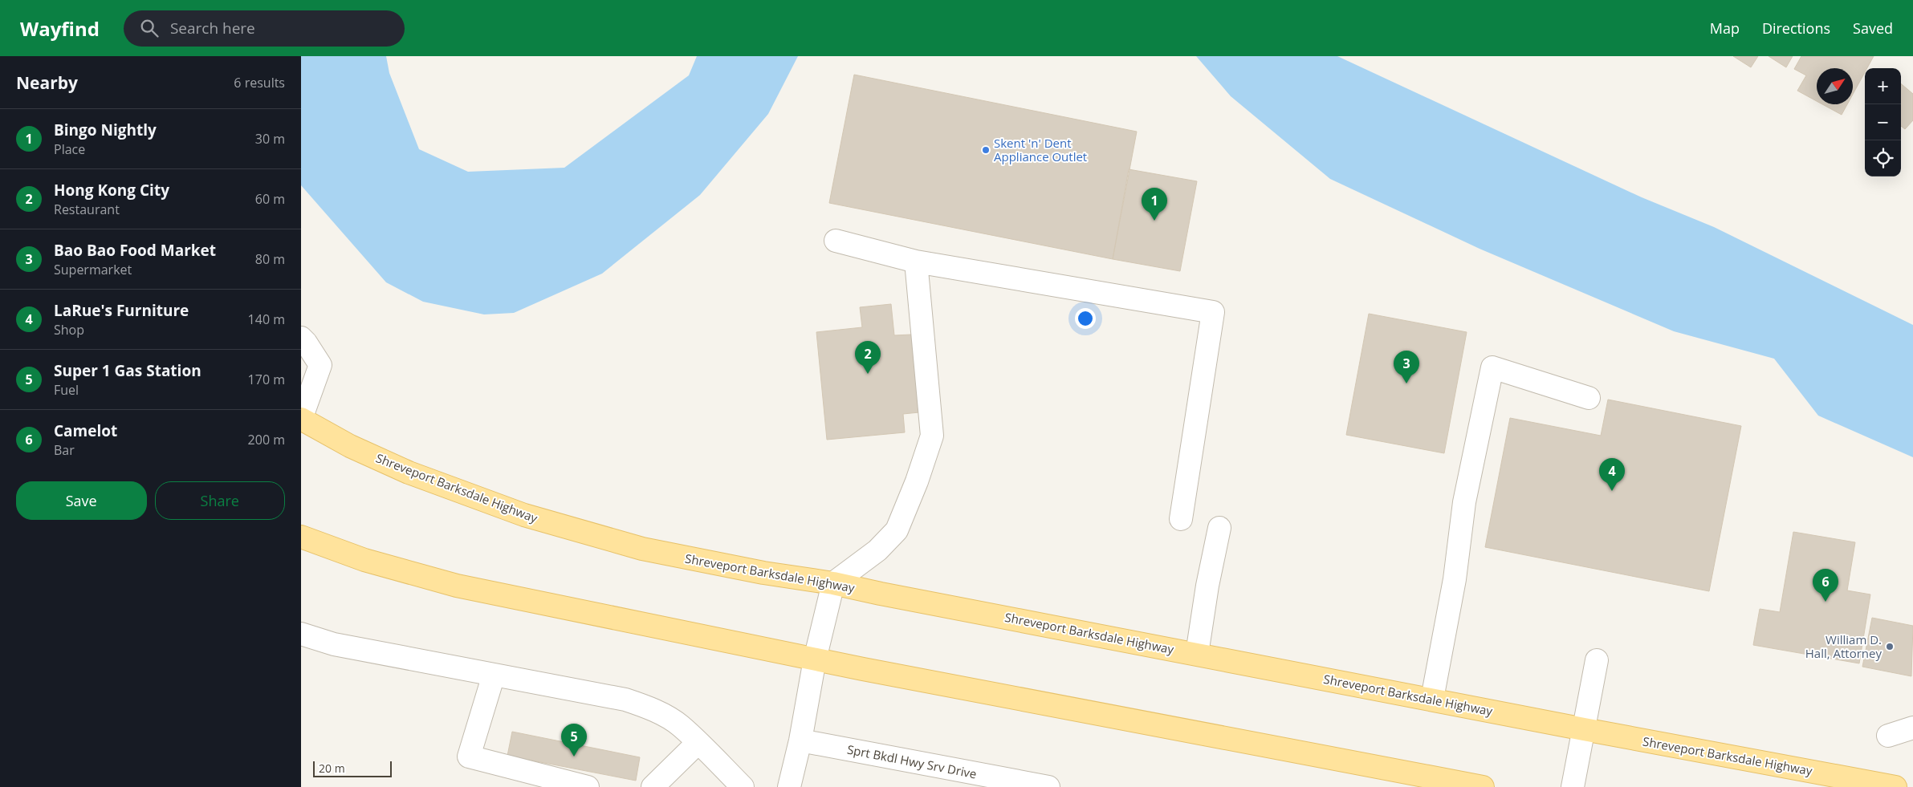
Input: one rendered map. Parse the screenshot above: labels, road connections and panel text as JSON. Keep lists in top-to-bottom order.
{
  "streets": {
    "main road": ["Shreveport Barksdale Highway"],
    "street": ["Sprt Bkdl Hwy Srv Drive"]
  },
  "places": ["Skent 'n' Dent Appliance Outlet", "William D. Hall, Attorney"],
  "scale_bar": "20 m",
  "north": "top right",
  "page": {
    "header": "Wayfind",
    "search": "Search here",
    "nav": ["Map", "Directions", "Saved"],
    "heading": ["Nearby", "6 results"],
    "map_buttons": ["+", "−"],
    "list": [
      {
        "mark": "1",
        "name": "Bingo Nightly",
        "note": "Place",
        "value": "30 m"
      },
      {
        "mark": "2",
        "name": "Hong Kong City",
        "note": "Restaurant",
        "value": "60 m"
      },
      {
        "mark": "3",
        "name": "Bao Bao Food Market",
        "note": "Supermarket",
        "value": "80 m"
      },
      {
        "mark": "4",
        "name": "LaRue's Furniture",
        "note": "Shop",
        "value": "140 m"
      },
      {
        "mark": "5",
        "name": "Super 1 Gas Station",
        "note": "Fuel",
        "value": "170 m"
      },
      {
        "mark": "6",
        "name": "Camelot",
        "note": "Bar",
        "value": "200 m"
      }
    ],
    "pins": [
      "1",
      "2",
      "3",
      "4",
      "6",
      "5"
    ],
    "buttons": ["Save", "Share"],
    "scale": "20 m"
  }
}
